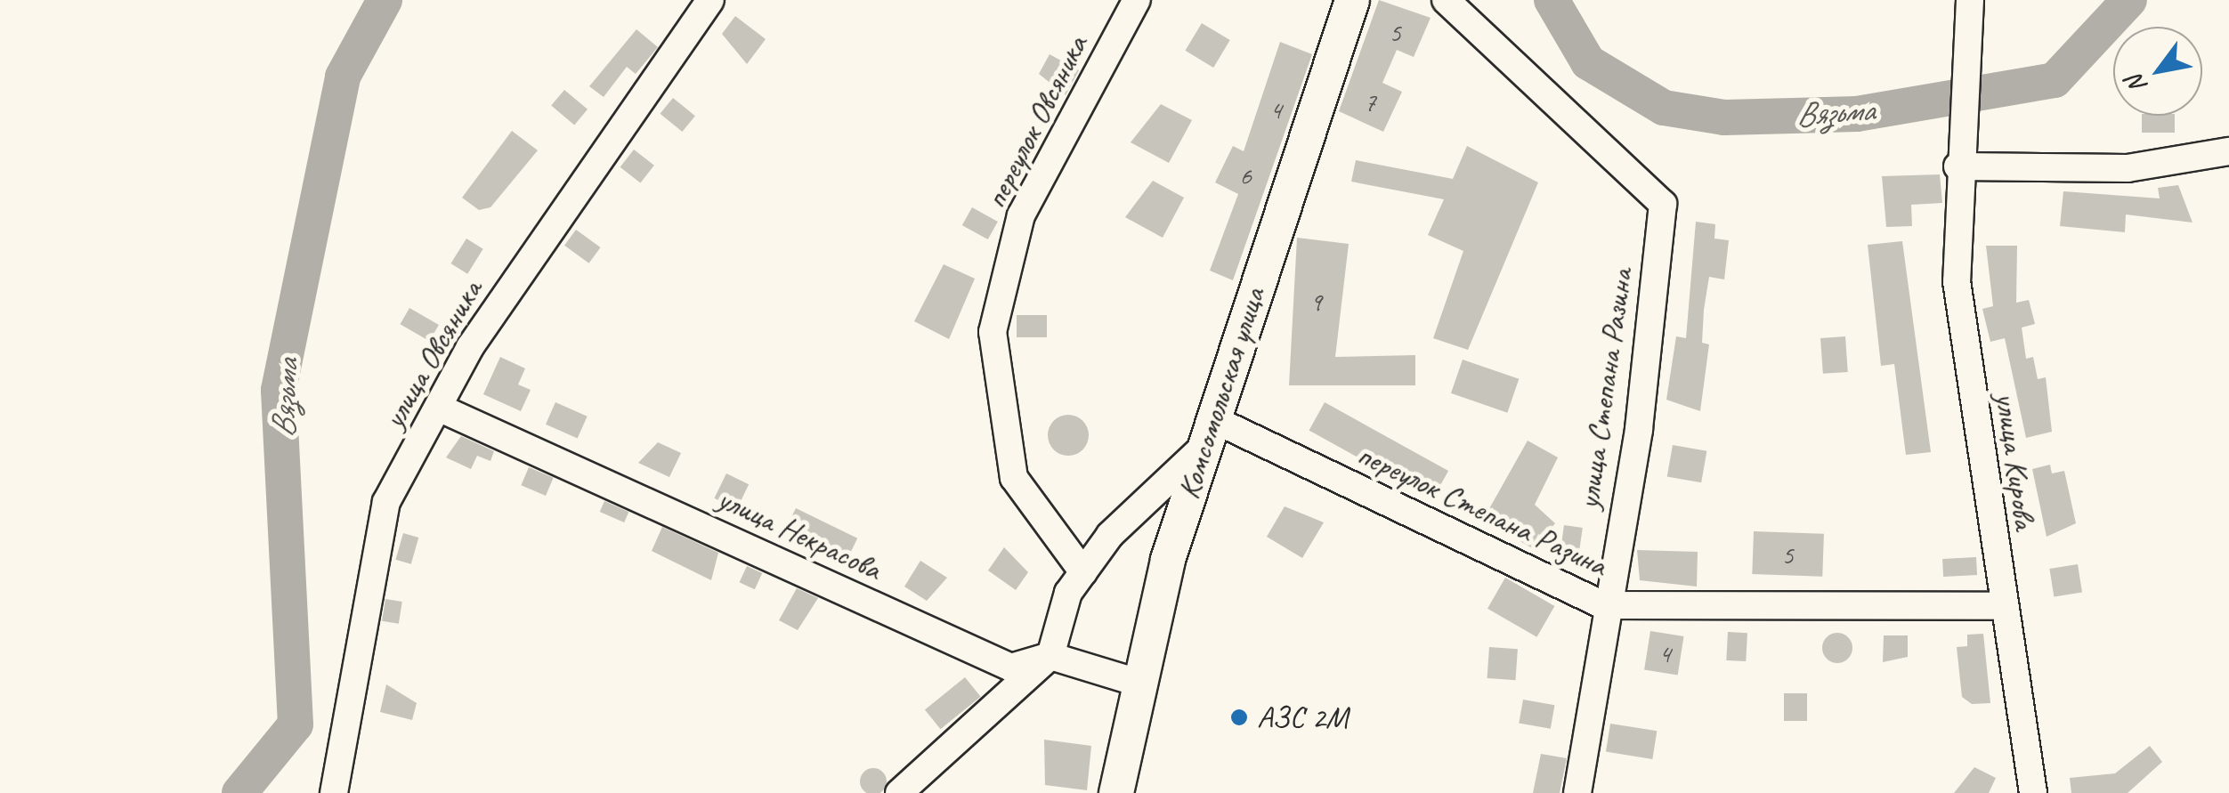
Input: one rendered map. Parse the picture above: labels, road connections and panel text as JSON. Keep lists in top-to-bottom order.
{
  "streets": {
    "main road": ["Комсомольская улица"],
    "street": [
      "переулок Овсяника",
      "улица Овсяника",
      "улица Степана Разина",
      "улица Кирова",
      "переулок Степана Разина",
      "улица Некрасова"
    ]
  },
  "crossings": [
    ["улица Овсяника", "улица Некрасова"],
    ["улица Степана Разина", "переулок Степана Разина"],
    ["Комсомольская улица", "переулок Степана Разина"],
    ["улица Кирова", "переулок Степана Разина"]
  ],
  "water": ["Вязьма"],
  "places": ["АЗС 2М"],
  "house_numbers": [
    "5",
    "7",
    "4",
    "6",
    "9",
    "5",
    "4"
  ],
  "north": "bottom left"
}
